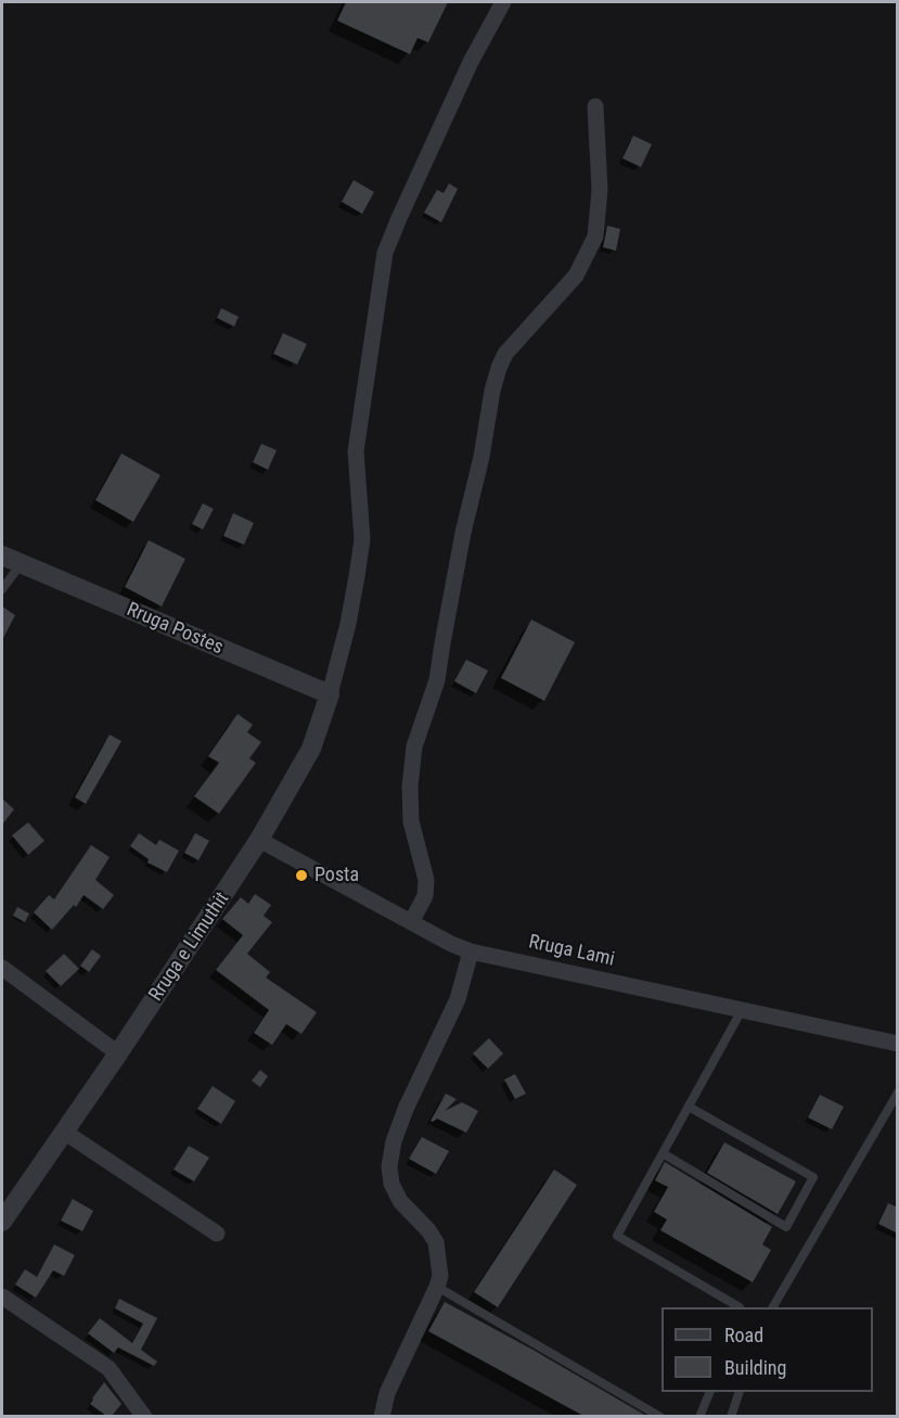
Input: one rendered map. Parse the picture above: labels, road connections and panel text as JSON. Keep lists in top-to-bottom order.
{
  "streets": {
    "street": ["Rruga Postes", "Rruga e Limuthit", "Rruga Lami"]
  },
  "crossings": [
    ["Rruga Postes", "Rruga e Limuthit"],
    ["Rruga e Limuthit", "Rruga Lami"]
  ],
  "places": ["Posta"],
  "legend": ["Road", "Building"]
}
